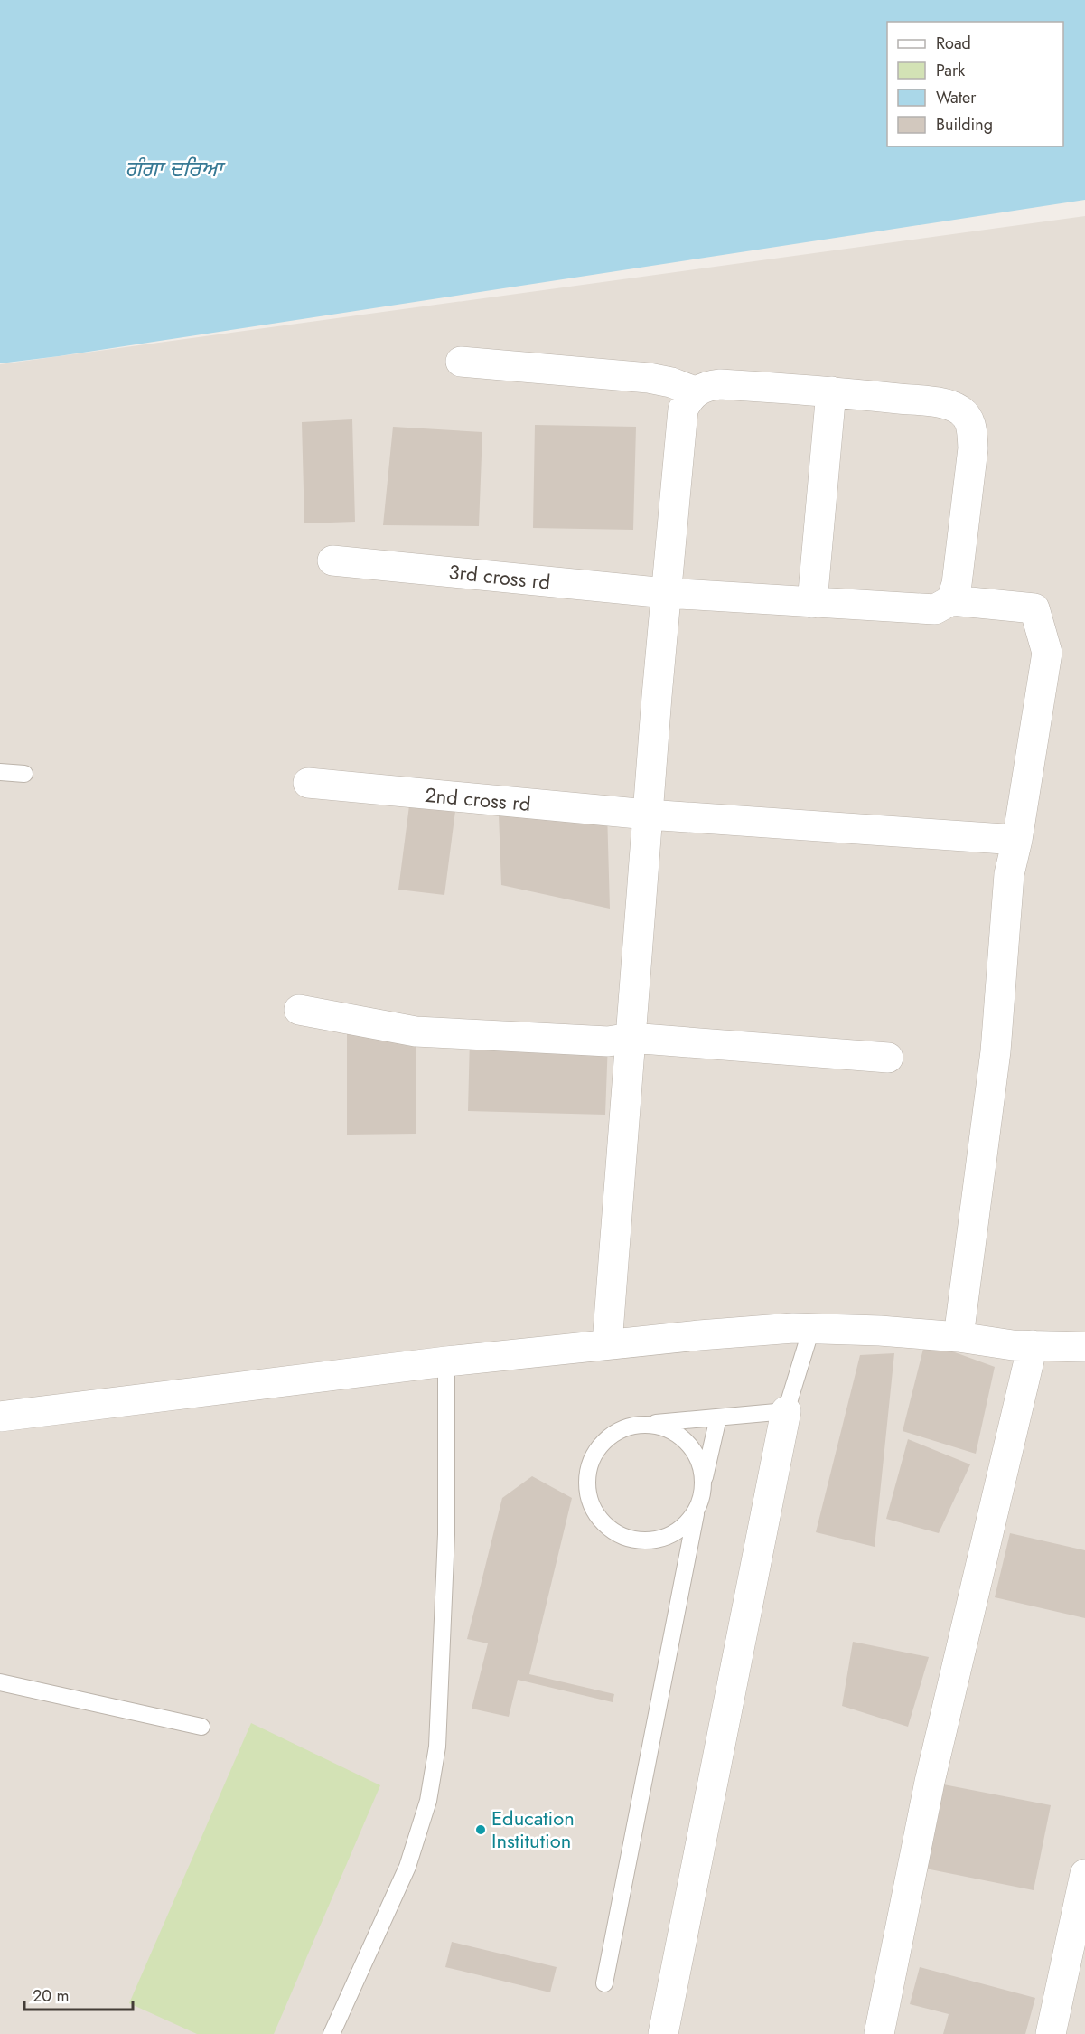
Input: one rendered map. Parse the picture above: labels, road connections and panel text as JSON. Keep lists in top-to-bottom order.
{
  "streets": {
    "street": ["3rd cross rd", "2nd cross rd"]
  },
  "water": ["ਗੰਗਾ ਦਰਿਆ"],
  "places": ["Education Institution"],
  "legend": [
    "Road",
    "Park",
    "Water",
    "Building"
  ],
  "scale_bar": "20 m"
}
